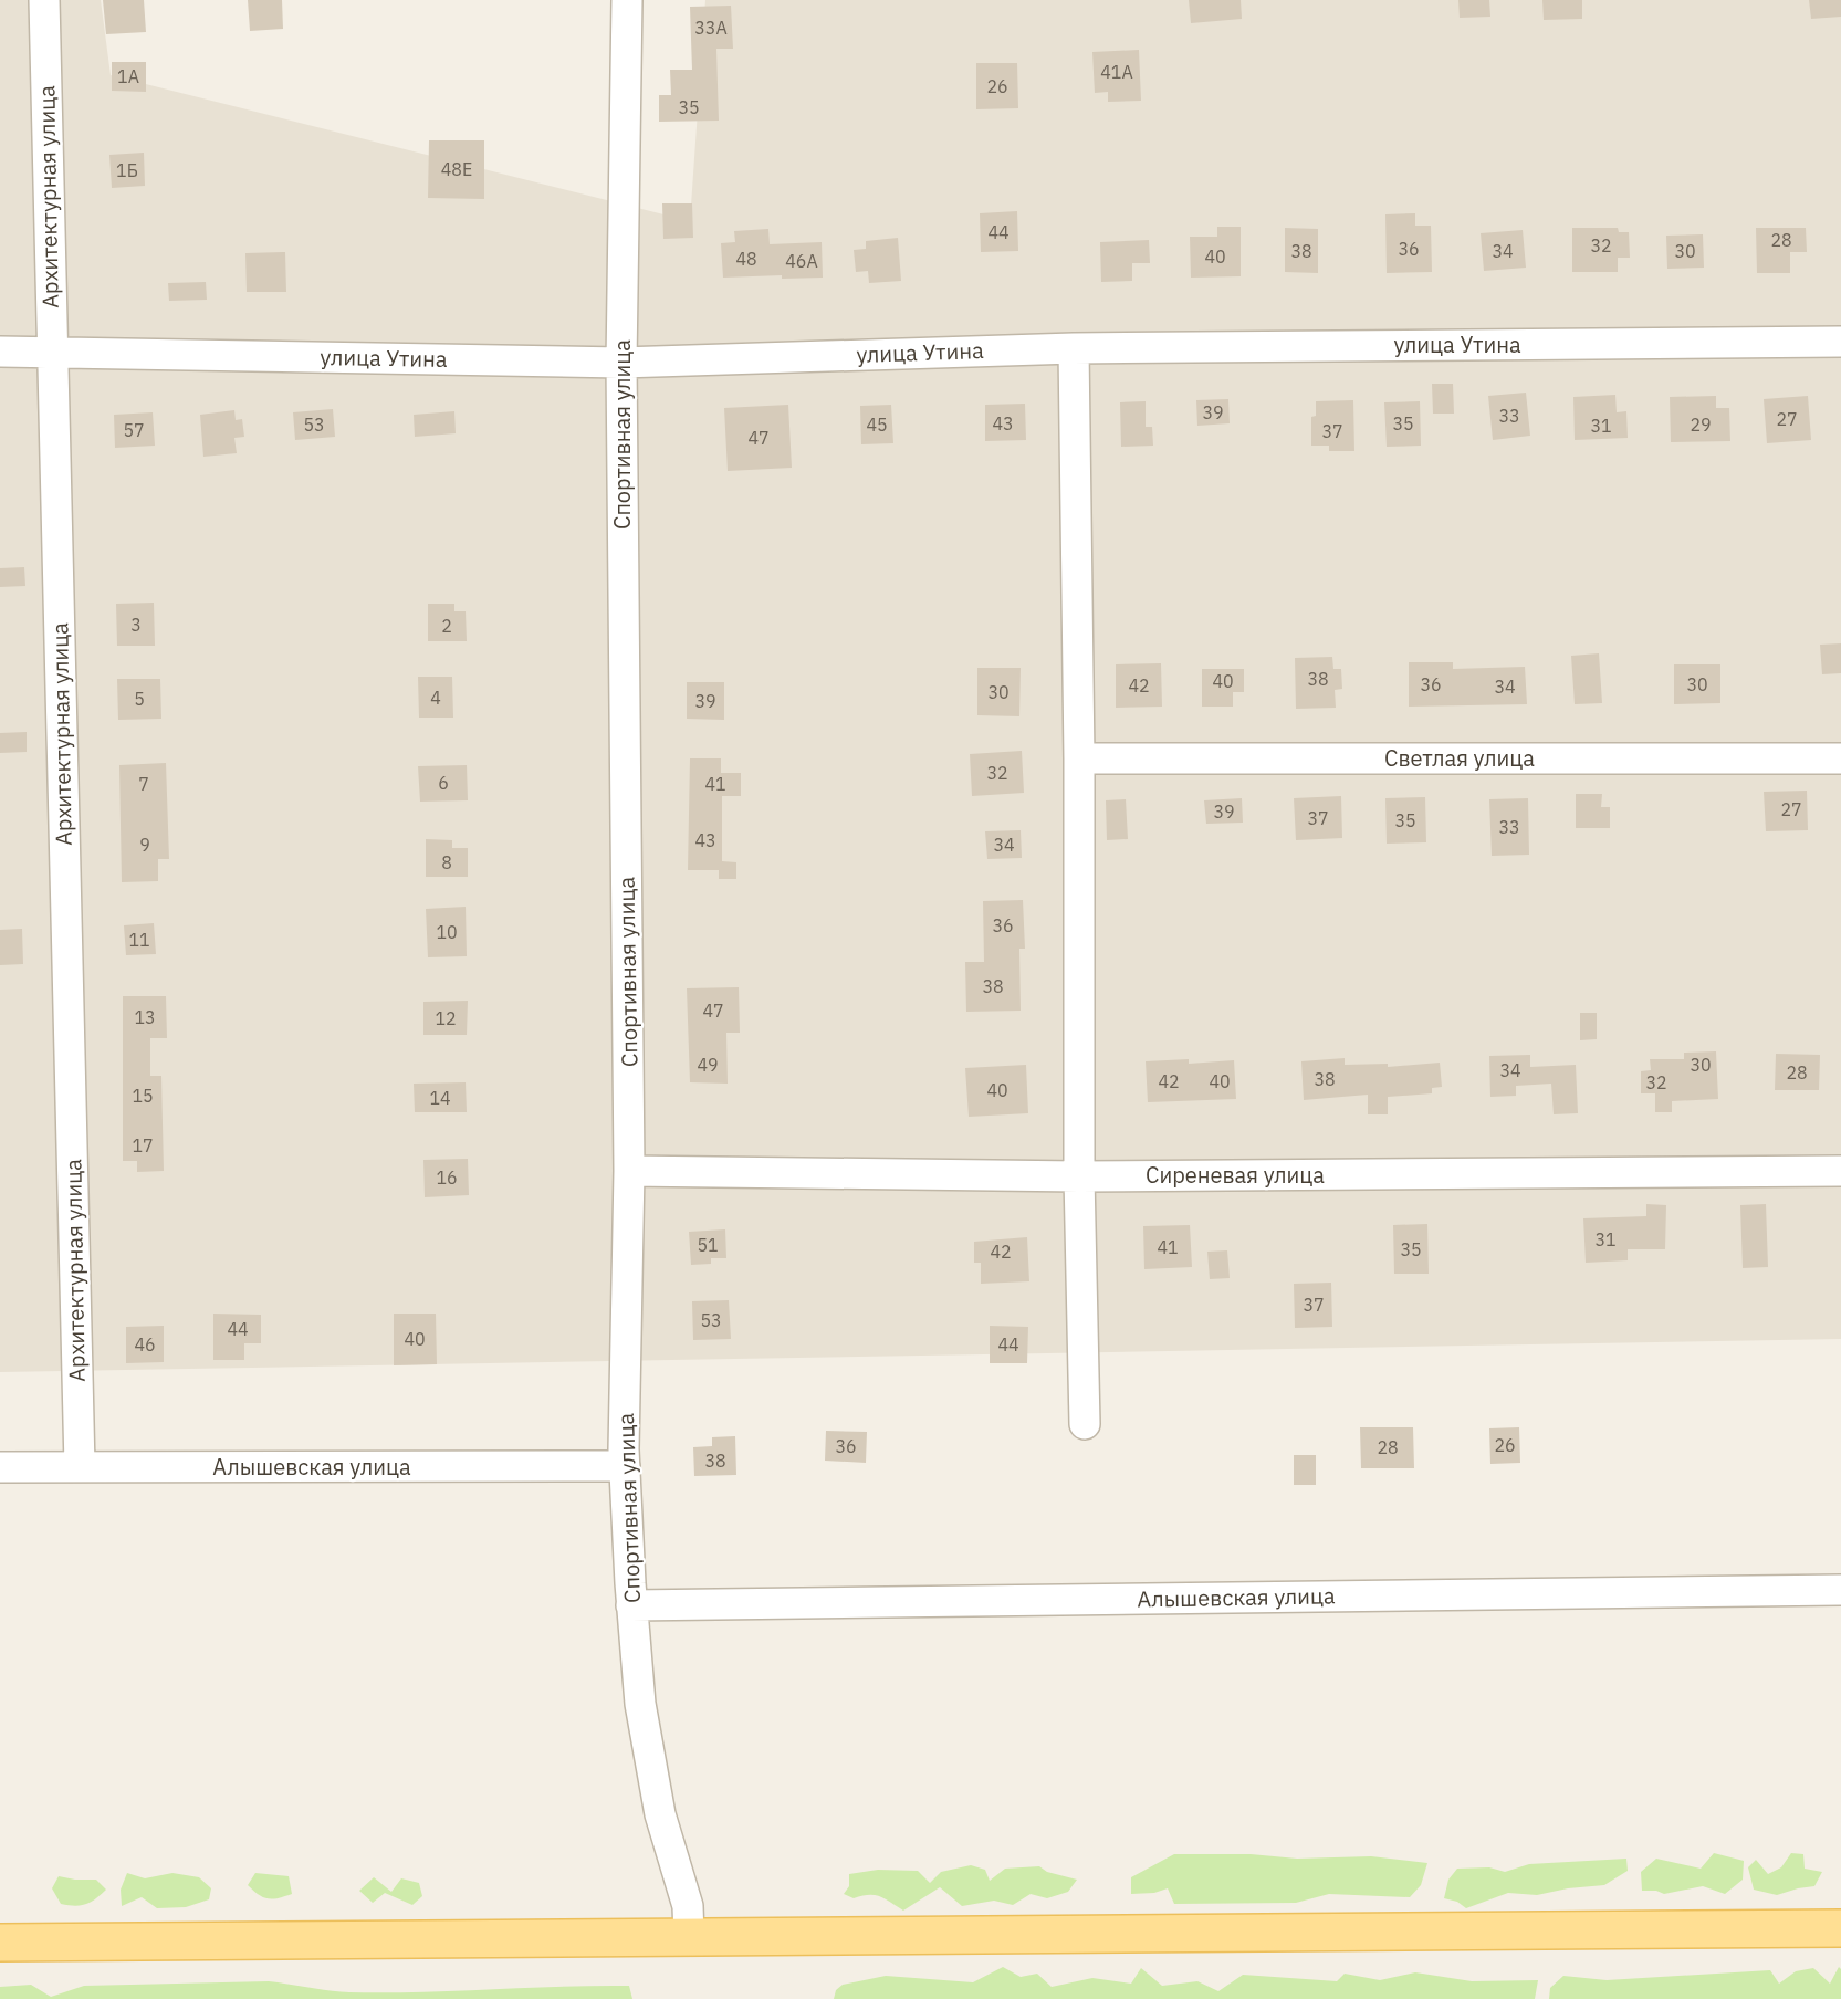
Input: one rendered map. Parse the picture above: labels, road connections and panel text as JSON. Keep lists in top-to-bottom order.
{
  "streets": {
    "street": [
      "Архитектурная улица",
      "улица Утина",
      "Спортивная улица",
      "Светлая улица",
      "Сиреневая улица",
      "Алышевская улица"
    ]
  },
  "crossings": [
    ["Архитектурная улица", "улица Утина"],
    ["Архитектурная улица", "Алышевская улица"],
    ["улица Утина", "Спортивная улица"],
    ["Спортивная улица", "Сиреневая улица"],
    ["Спортивная улица", "Алышевская улица"]
  ],
  "house_numbers": [
    "33А",
    "41А",
    "1А",
    "26",
    "35",
    "48Е",
    "1Б",
    "44",
    "28",
    "32",
    "36",
    "38",
    "34",
    "30",
    "40",
    "48",
    "46А",
    "39",
    "33",
    "27",
    "43",
    "35",
    "53",
    "45",
    "29",
    "31",
    "57",
    "37",
    "47",
    "3",
    "2",
    "38",
    "40",
    "36",
    "30",
    "42",
    "34",
    "30",
    "4",
    "5",
    "39",
    "32",
    "6",
    "7",
    "41",
    "27",
    "39",
    "37",
    "35",
    "33",
    "43",
    "9",
    "34",
    "8",
    "36",
    "10",
    "11",
    "38",
    "47",
    "13",
    "12",
    "49",
    "30",
    "34",
    "28",
    "38",
    "42",
    "40",
    "32",
    "40",
    "15",
    "14",
    "17",
    "16",
    "31",
    "51",
    "41",
    "35",
    "42",
    "37",
    "53",
    "44",
    "40",
    "46",
    "44",
    "26",
    "36",
    "28",
    "38"
  ]
}
